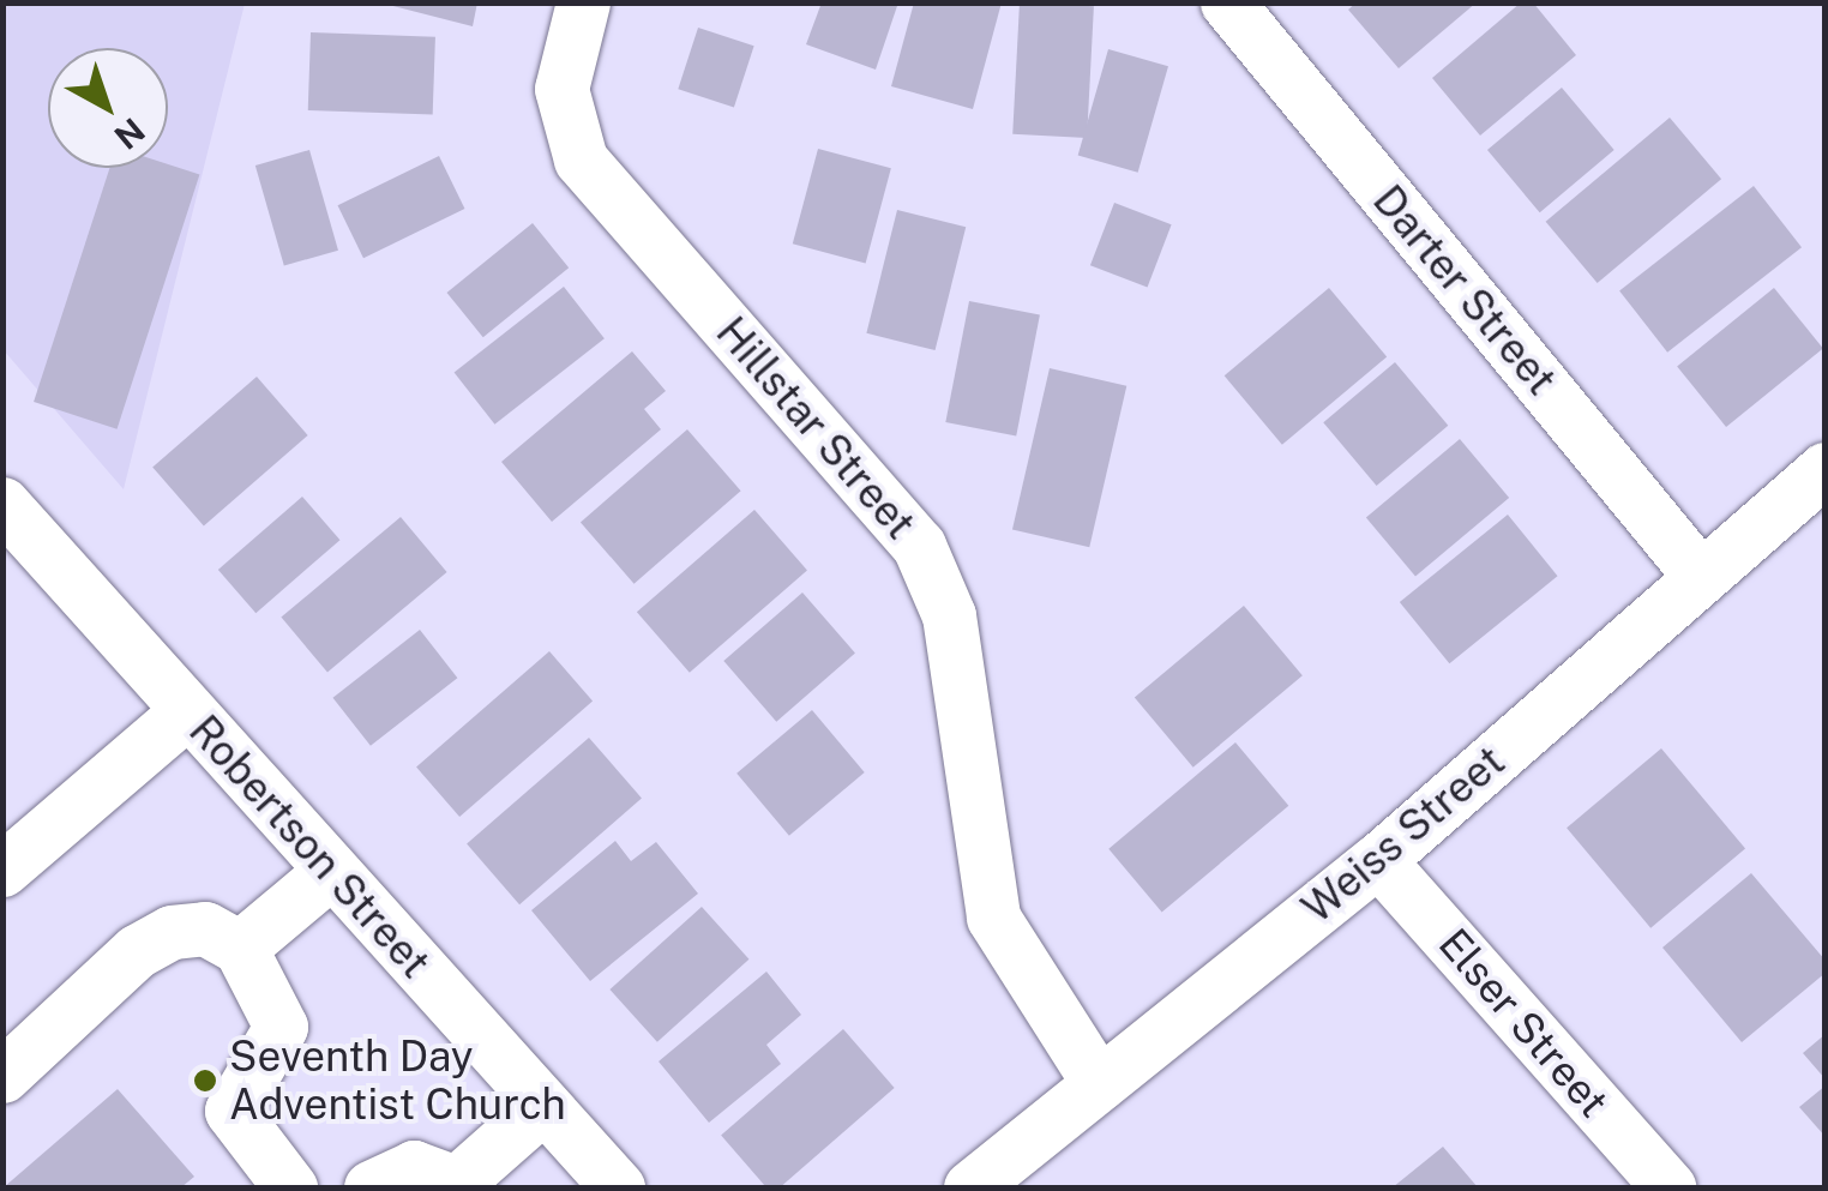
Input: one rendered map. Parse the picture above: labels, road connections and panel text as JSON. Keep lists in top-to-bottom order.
{
  "streets": {
    "street": [
      "Darter Street",
      "Hillstar Street",
      "Weiss Street",
      "Robertson Street",
      "Elser Street"
    ]
  },
  "crossings": [
    ["Darter Street", "Weiss Street"],
    ["Hillstar Street", "Weiss Street"],
    ["Weiss Street", "Elser Street"]
  ],
  "places": ["Seventh Day Adventist Church"],
  "north": "bottom right"
}
